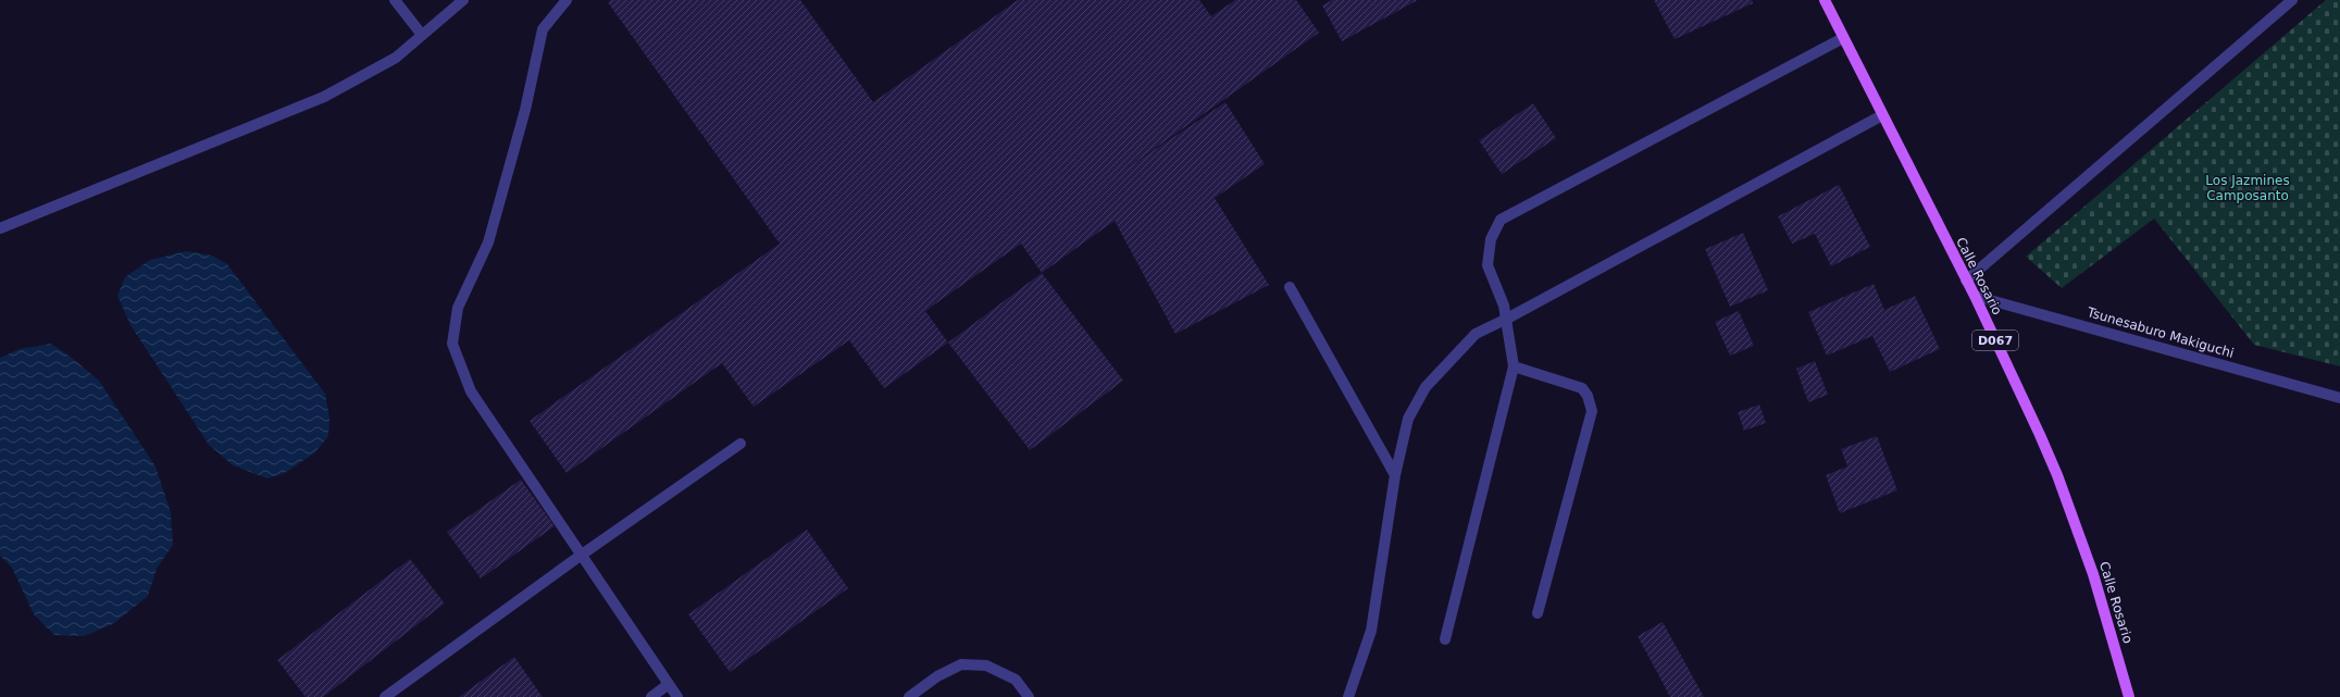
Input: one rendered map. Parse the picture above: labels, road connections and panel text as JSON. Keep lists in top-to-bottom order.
{
  "streets": {
    "main road": ["Calle Rosario", "D067"],
    "street": ["Tsunesaburo Makiguchi"]
  },
  "crossings": [
    ["Calle Rosario", "Tsunesaburo Makiguchi"]
  ],
  "parks": ["Los Jazmines Camposanto"]
}
